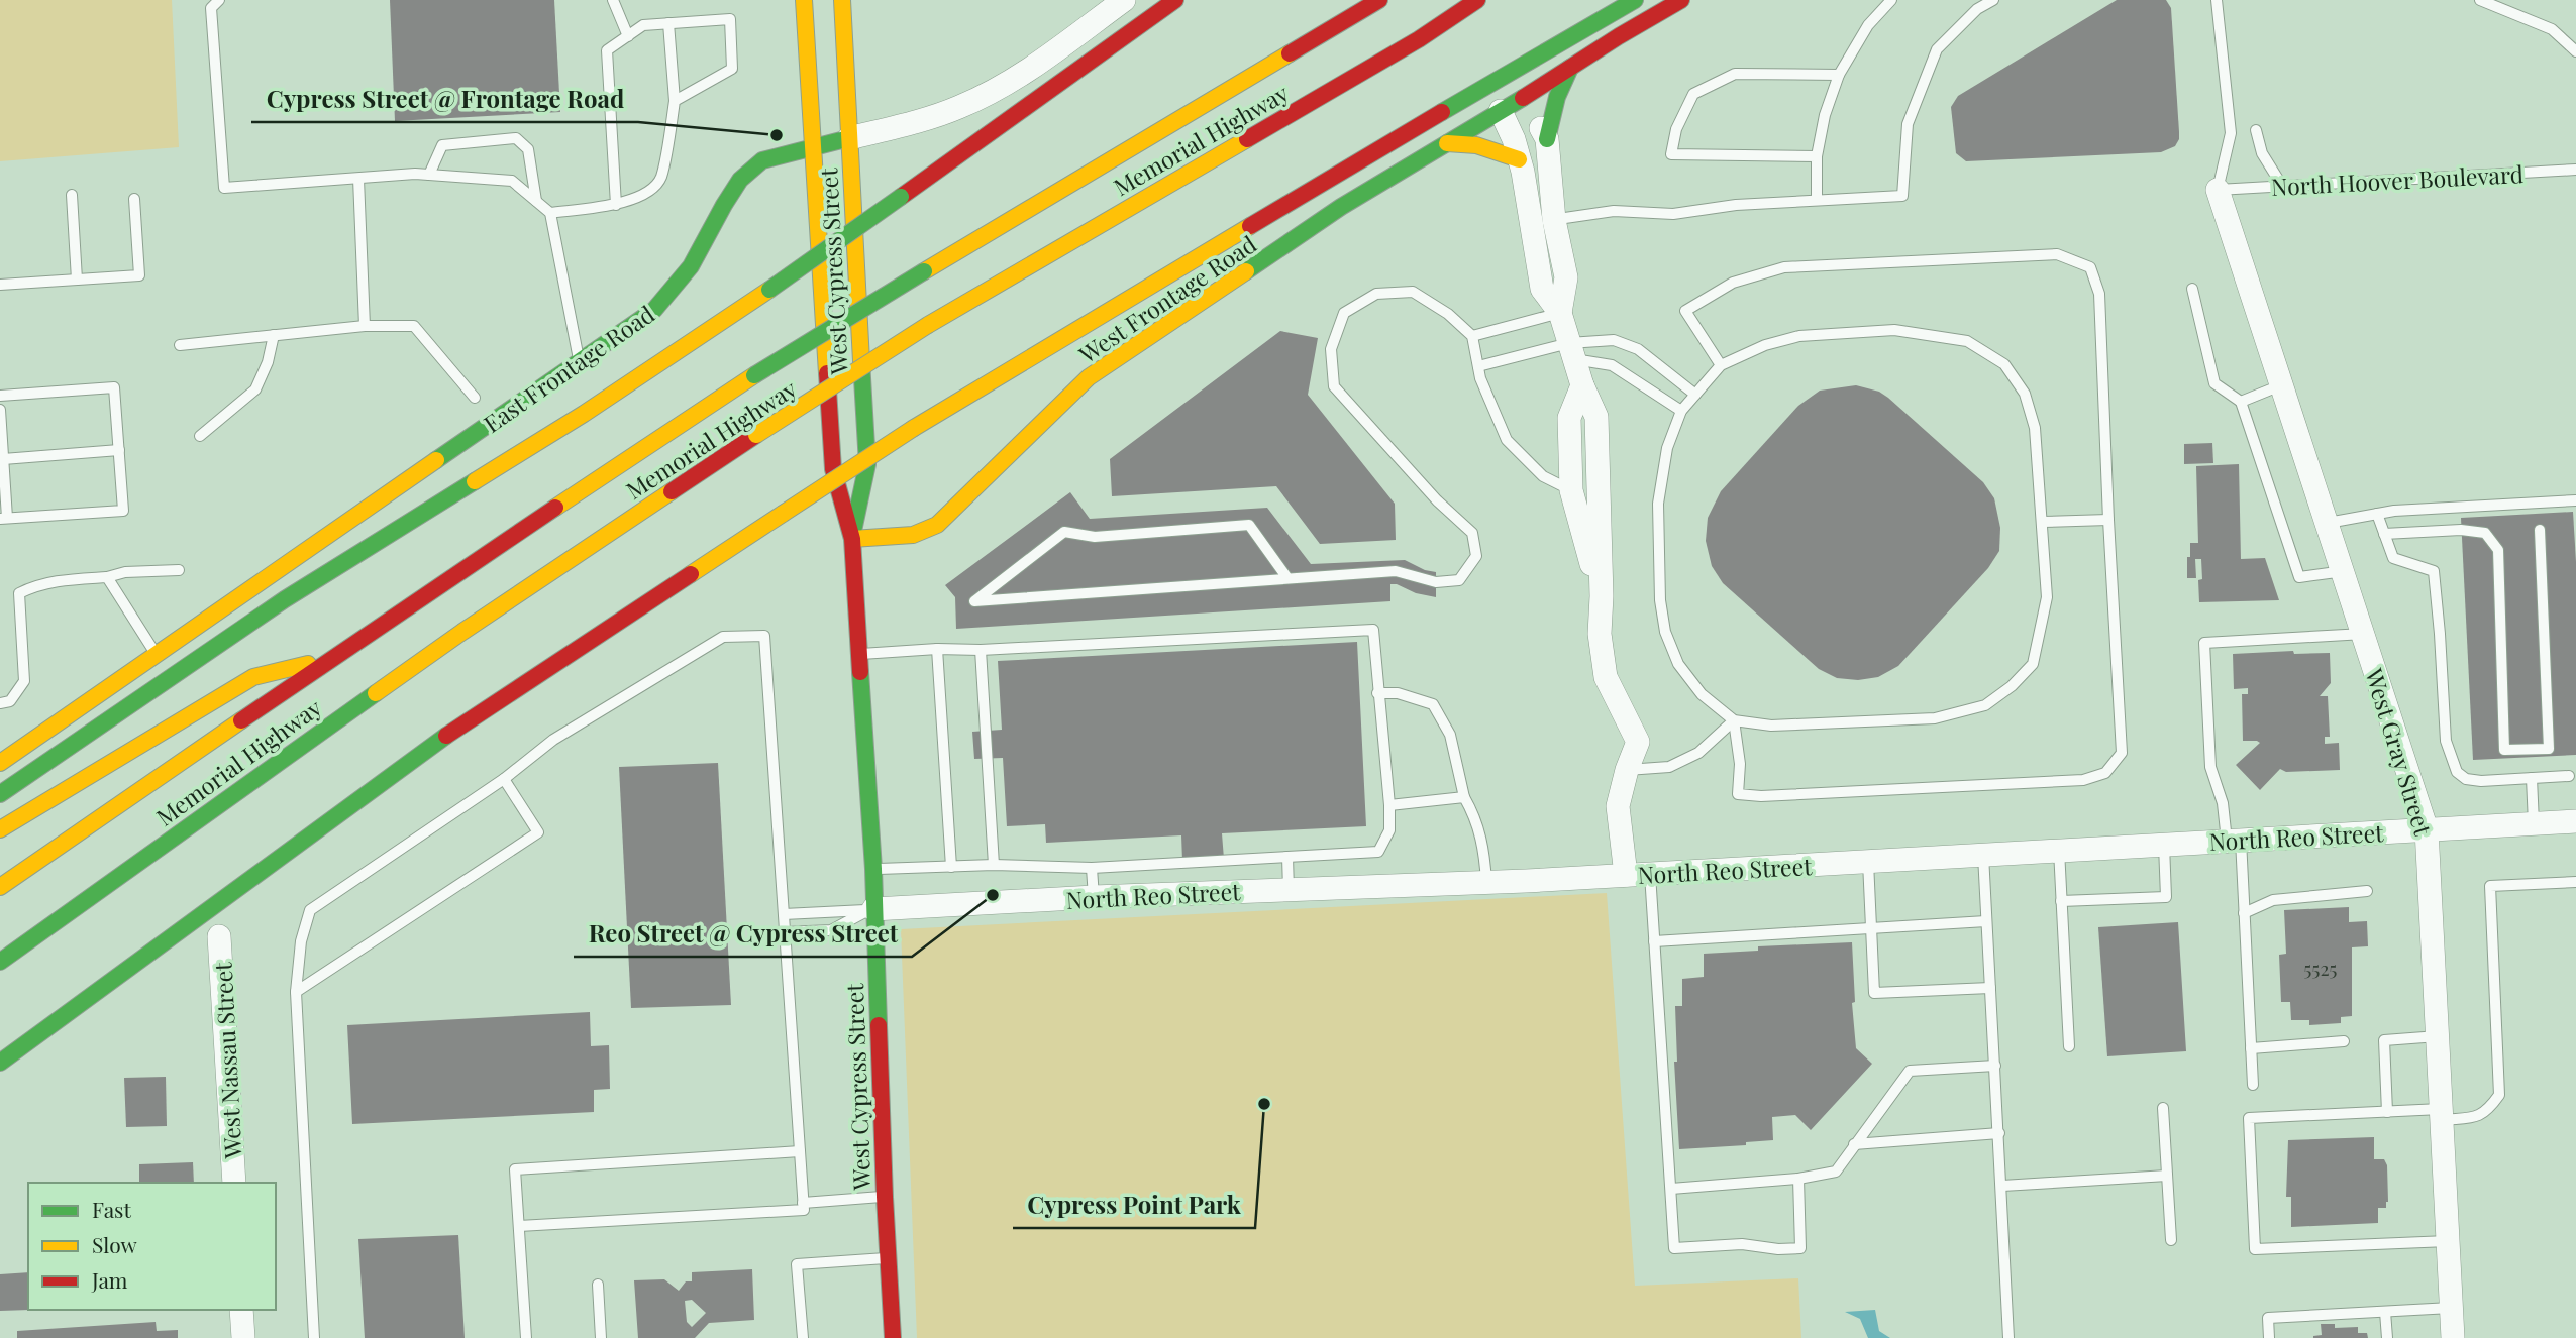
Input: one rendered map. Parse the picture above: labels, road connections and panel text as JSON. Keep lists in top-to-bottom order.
{
  "streets": {
    "main road": [
      "Memorial Highway",
      "West Cypress Street",
      "West Frontage Road",
      "East Frontage Road"
    ],
    "street": ["West Gray Street", "North Reo Street", "West Nassau Street"],
    "lane": ["North Hoover Boulevard"]
  },
  "crossings": [
    ["North Hoover Boulevard", "West Gray Street"],
    ["West Cypress Street", "West Frontage Road"],
    ["West Cypress Street", "East Frontage Road"],
    ["West Cypress Street", "North Reo Street"],
    ["West Gray Street", "North Reo Street"]
  ],
  "places": ["Cypress Street @ Frontage Road", "Reo Street @ Cypress Street", "Cypress Point Park"],
  "house_numbers": ["5525"],
  "legend": ["Fast", "Slow", "Jam"]
}
